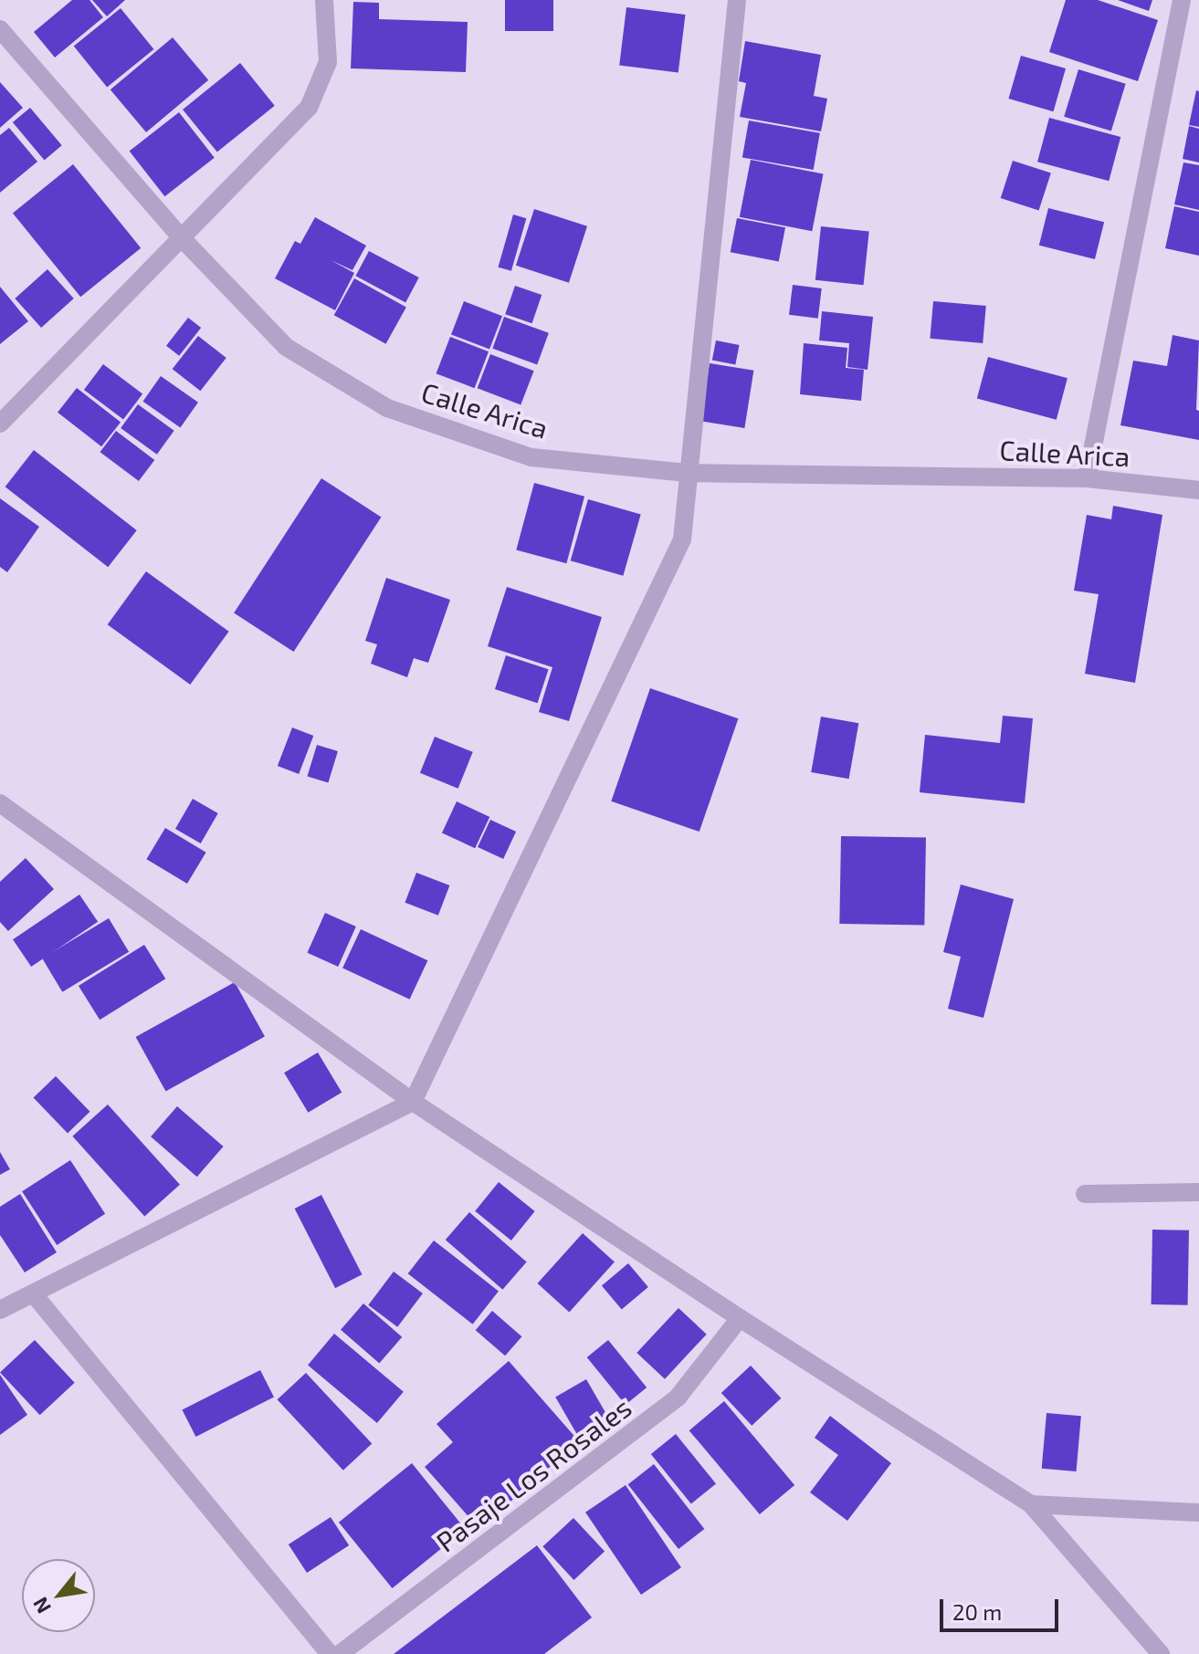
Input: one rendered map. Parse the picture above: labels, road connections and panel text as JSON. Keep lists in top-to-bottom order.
{
  "streets": {
    "street": ["Calle Arica", "Pasaje Los Rosales"]
  },
  "scale_bar": "20 m",
  "north": "bottom left"
}
